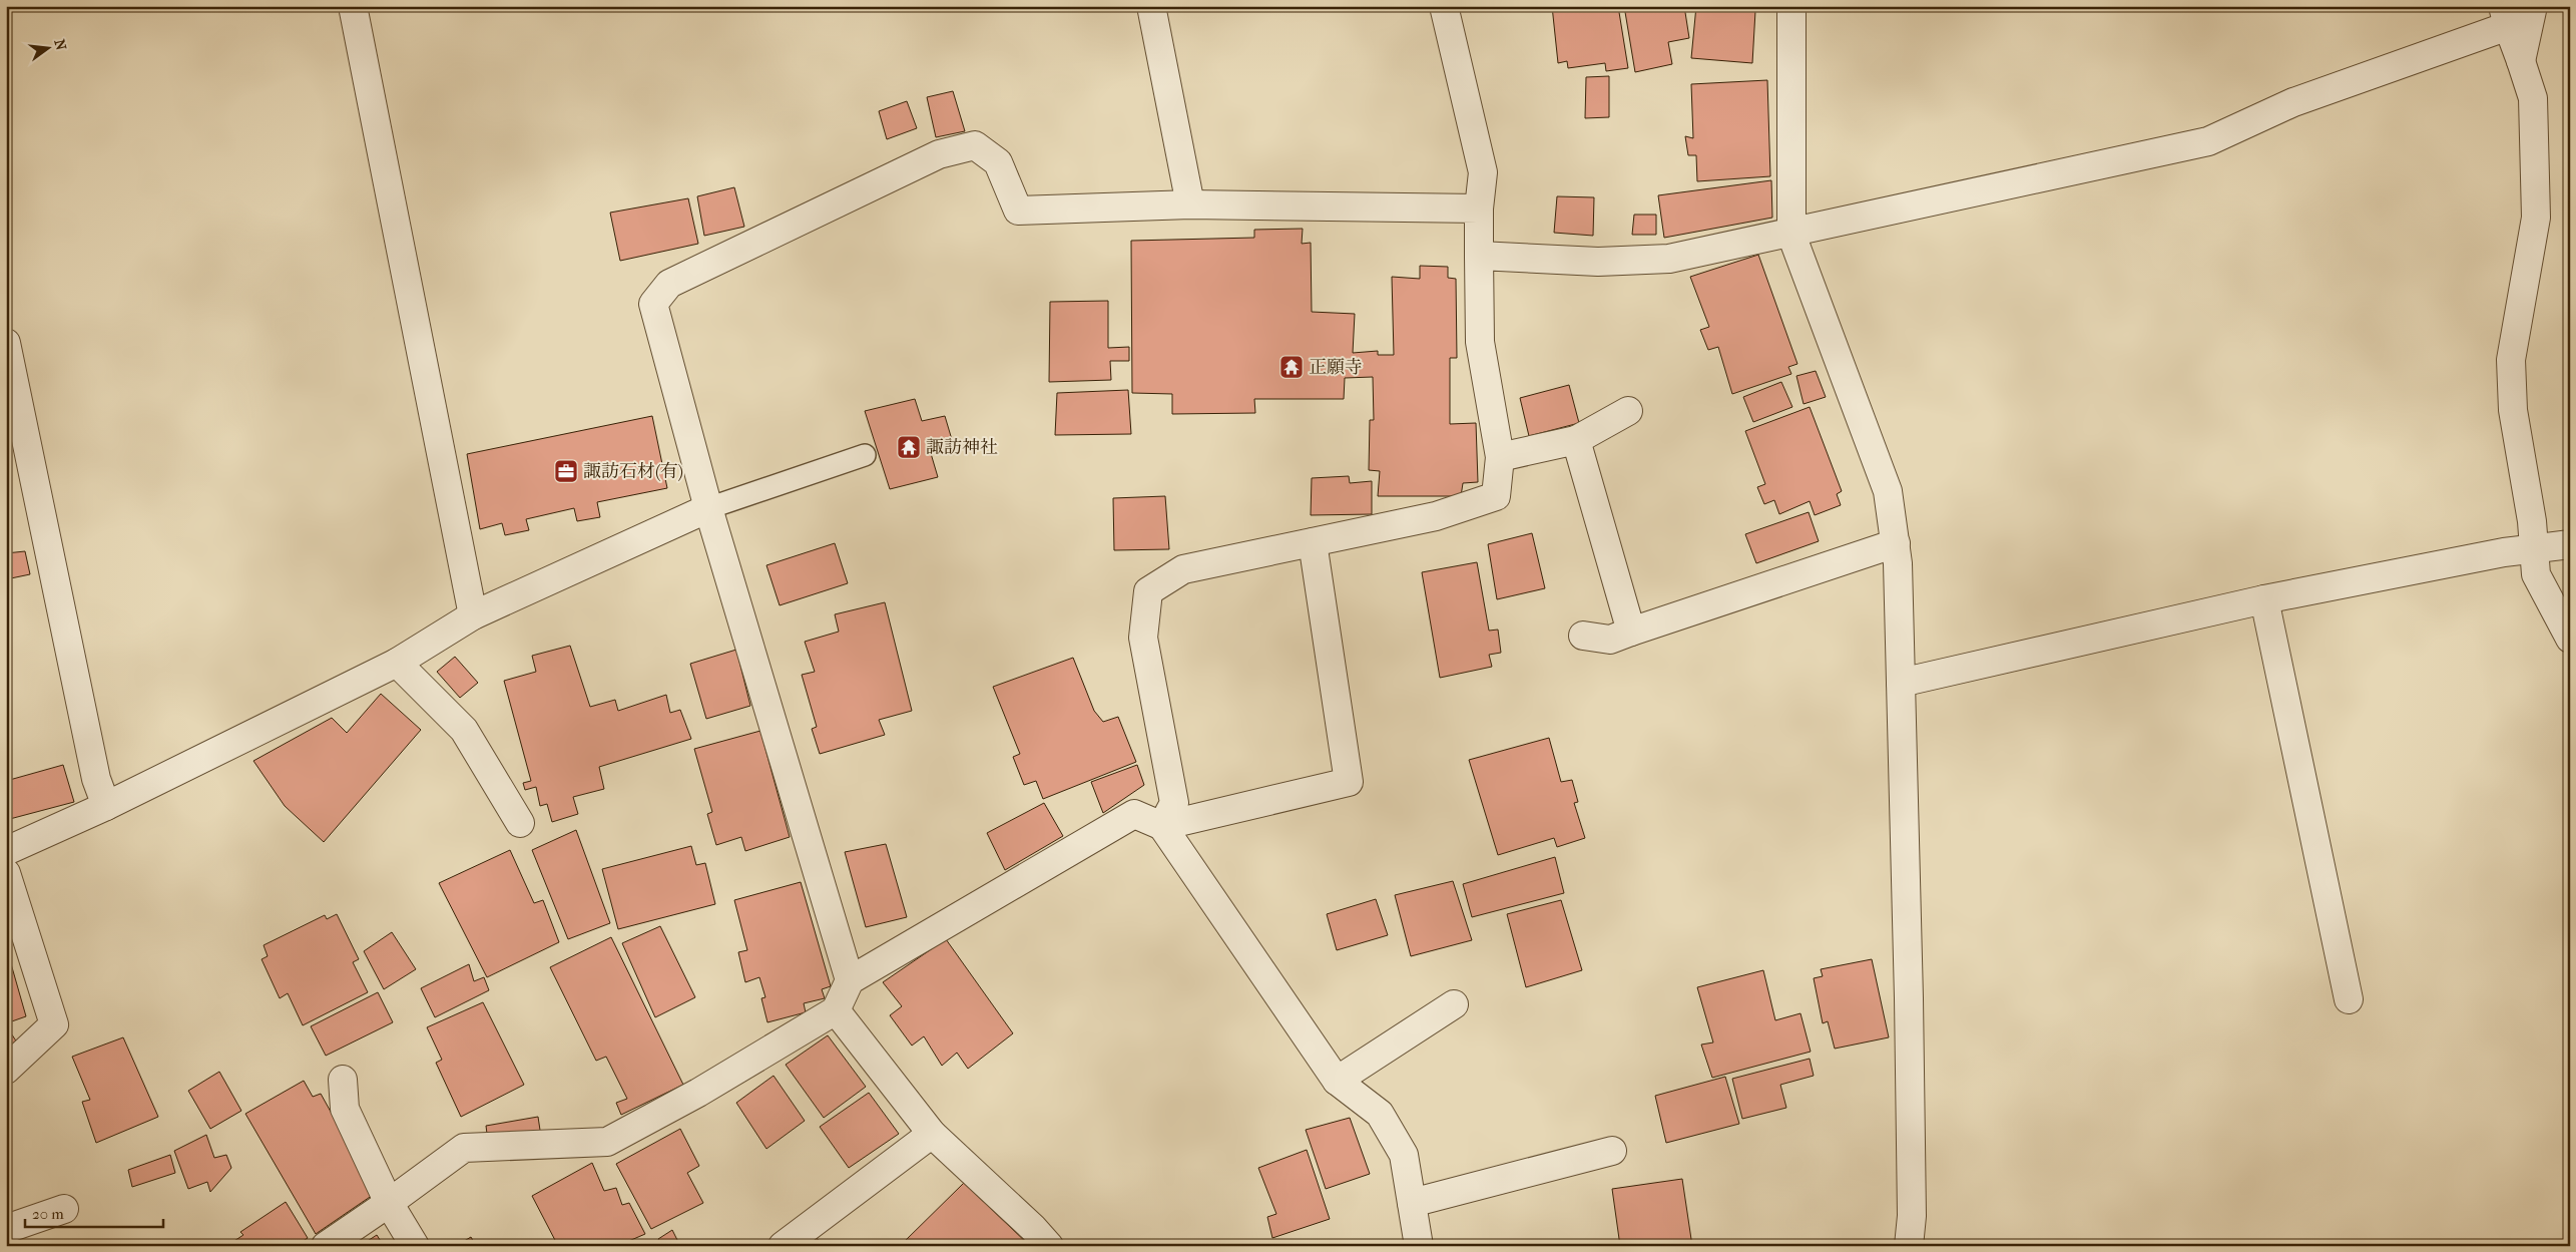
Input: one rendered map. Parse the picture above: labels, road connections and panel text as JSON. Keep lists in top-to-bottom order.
{
  "places": {
    "temple": ["正願寺", "諏訪神社"],
    "office": ["諏訪石材(有)"]
  },
  "scale_bar": "20 m",
  "north": "right"
}
